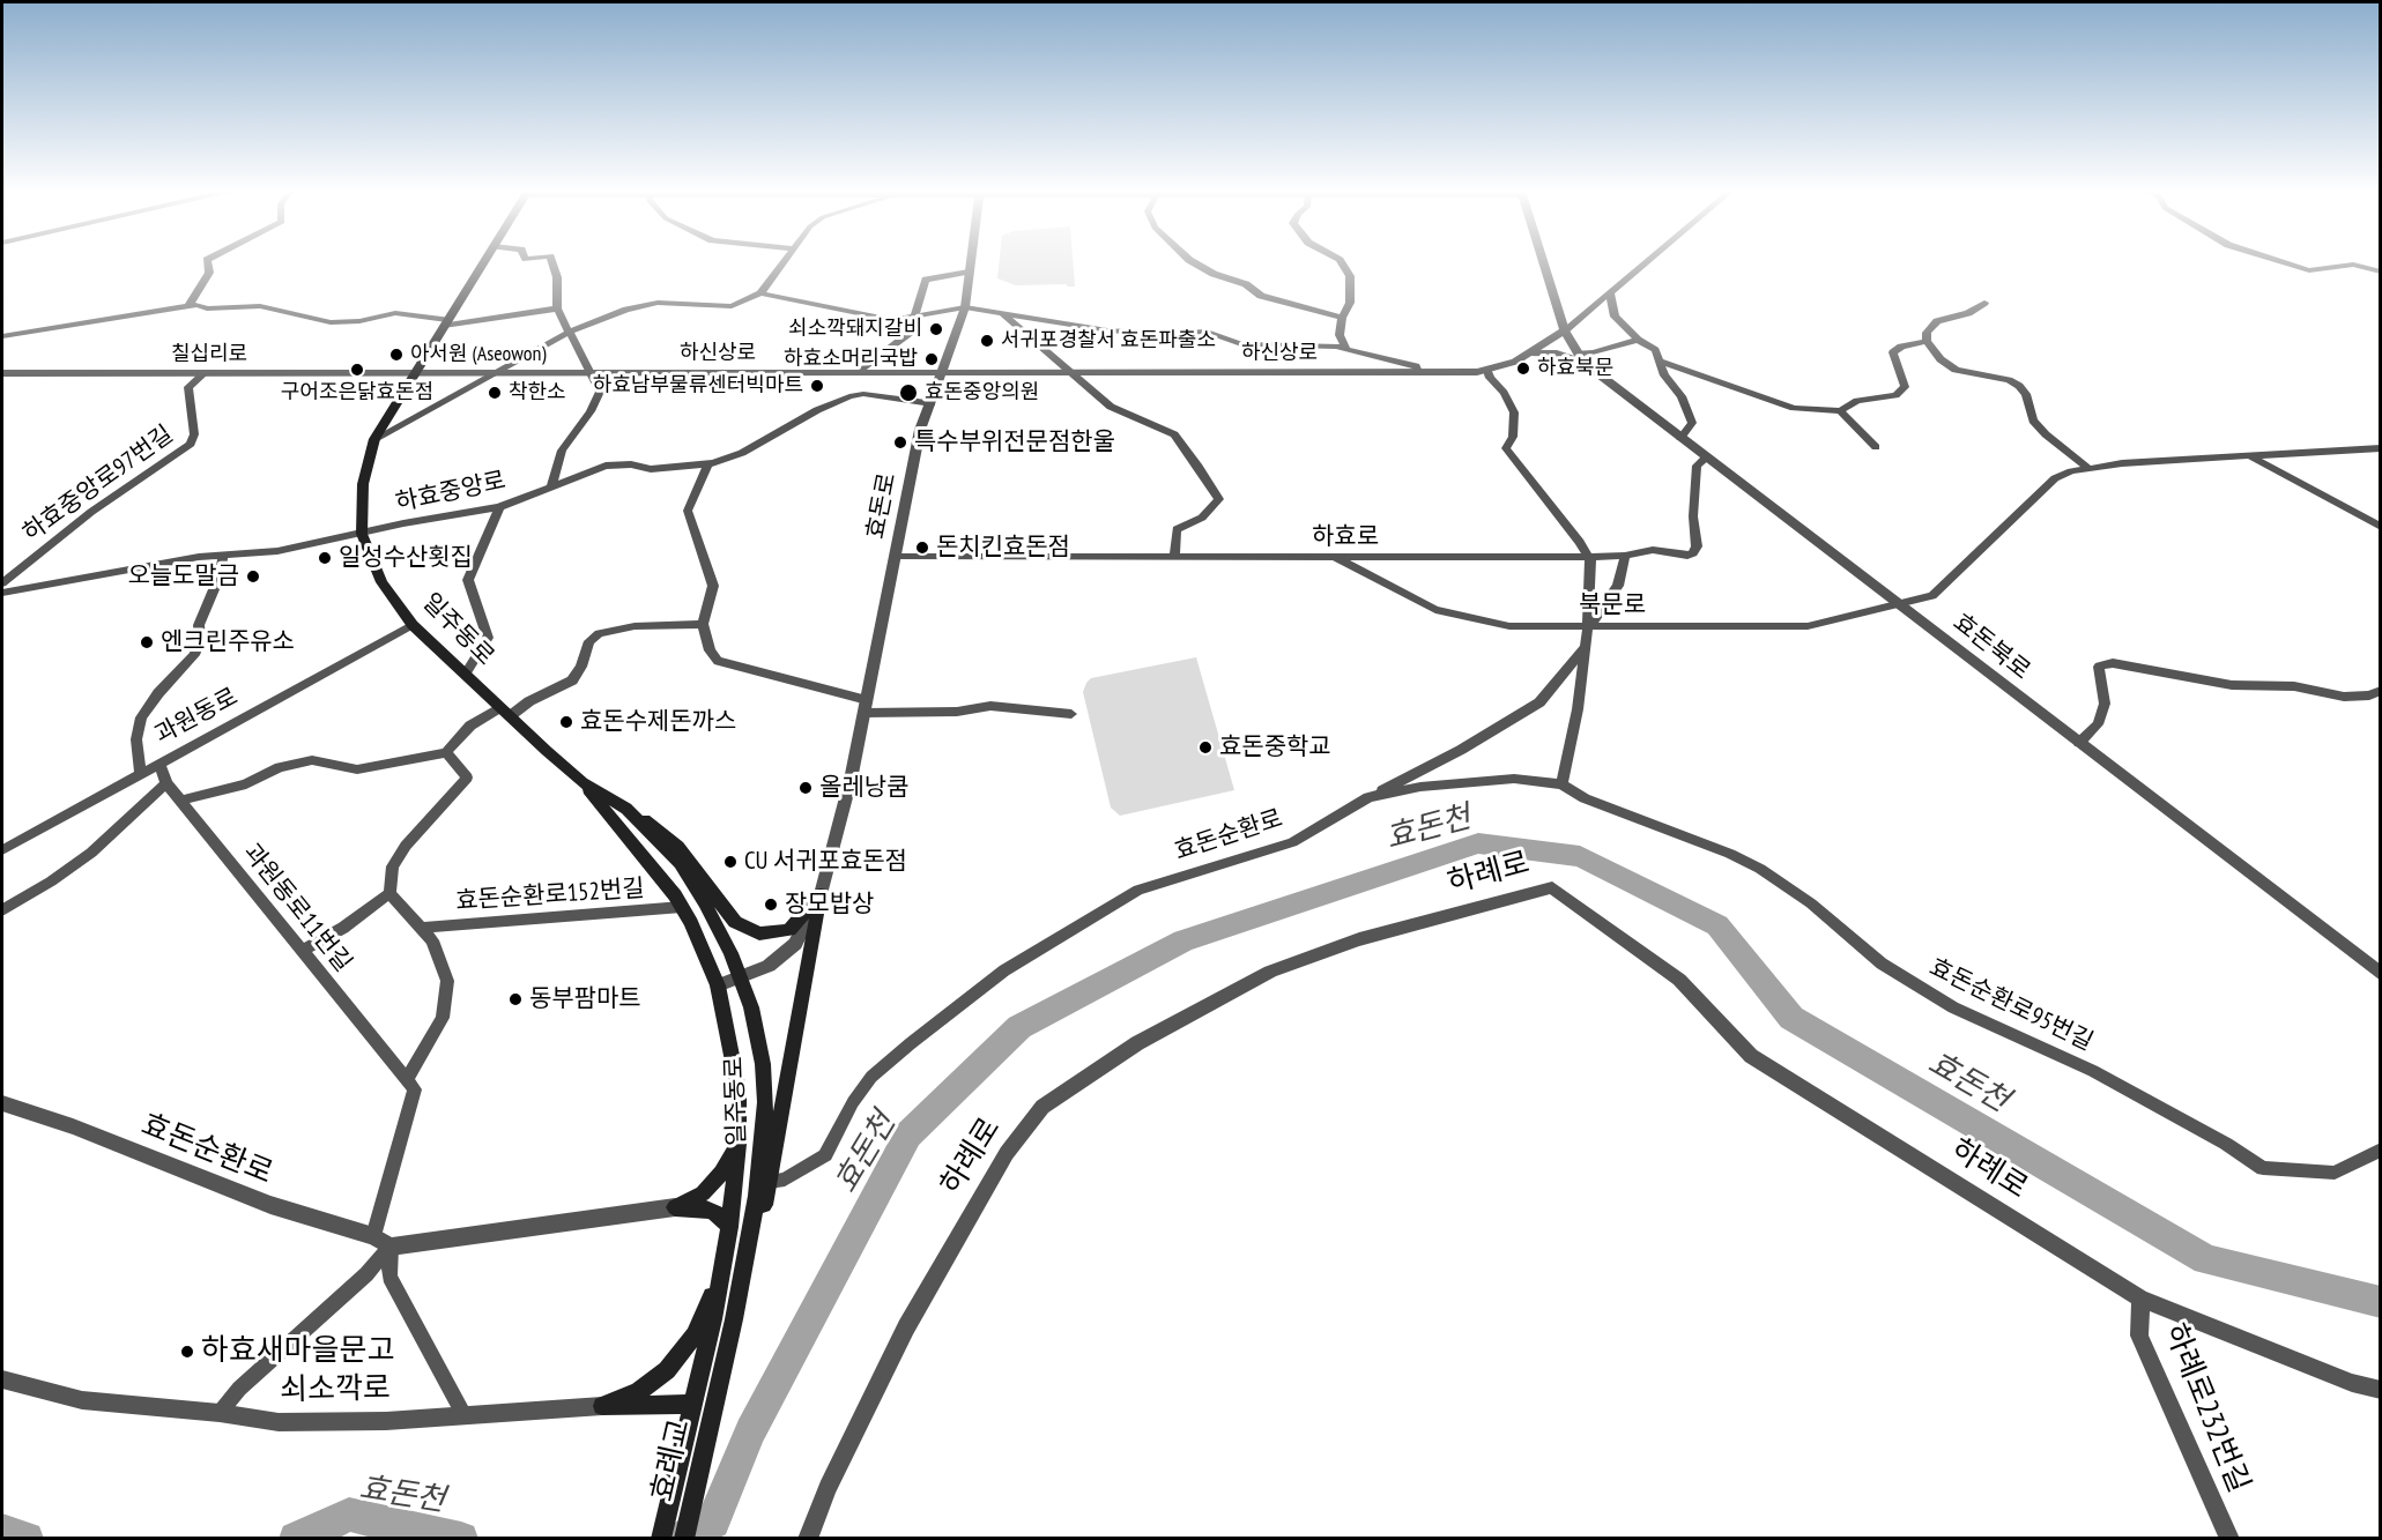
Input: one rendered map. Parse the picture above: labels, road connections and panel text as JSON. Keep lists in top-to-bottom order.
{
  "streets": {
    "main road": ["일주동로", "효례교"],
    "street": [
      "하신상로",
      "칠십리로",
      "하효중앙로97번길",
      "하효중앙로",
      "효돈로",
      "하효로",
      "북문로",
      "효돈북로",
      "과원동로",
      "효돈순환로",
      "하례로",
      "효돈순환로152번길",
      "과원동로11번길",
      "효돈순환로95번길",
      "쇠소깍로",
      "하례로232번길"
    ]
  },
  "crossings": [
    ["하신상로", "칠십리로"],
    ["하신상로", "효돈로"],
    ["하신상로", "일주동로"],
    ["칠십리로", "하효중앙로97번길"],
    ["칠십리로", "일주동로"],
    ["하효중앙로", "효돈로"],
    ["하효중앙로", "일주동로"],
    ["효돈로", "하효로"],
    ["효돈로", "일주동로"],
    ["하효로", "북문로"],
    ["하효로", "효돈북로"],
    ["북문로", "효돈북로"],
    ["일주동로", "과원동로"],
    ["일주동로", "효돈순환로152번길"],
    ["일주동로", "효례교"],
    ["과원동로", "과원동로11번길"],
    ["효돈순환로", "효돈순환로95번길"],
    ["하례로", "하례로232번길"],
    ["효돈순환로152번길", "과원동로11번길"]
  ],
  "water": ["효돈천"],
  "places": [
    "쇠소깍돼지갈비",
    "서귀포경찰서 효돈파출소",
    "아서원 (Aseowon)",
    "하효소머리국밥",
    "하효북문",
    "구어조은닭효돈점",
    "하효남부물류센터빅마트",
    "착한소",
    "효돈중앙의원",
    "특수부위전문점한울",
    "돈치킨효돈점",
    "일성수산횟집",
    "오늘도말금",
    "엔크린주유소",
    "효돈수제돈까스",
    "효돈중학교",
    "올레낭쿰",
    "CU 서귀포효돈점",
    "장모밥상",
    "동부팜마트",
    "하효새마을문고"
  ]
}
